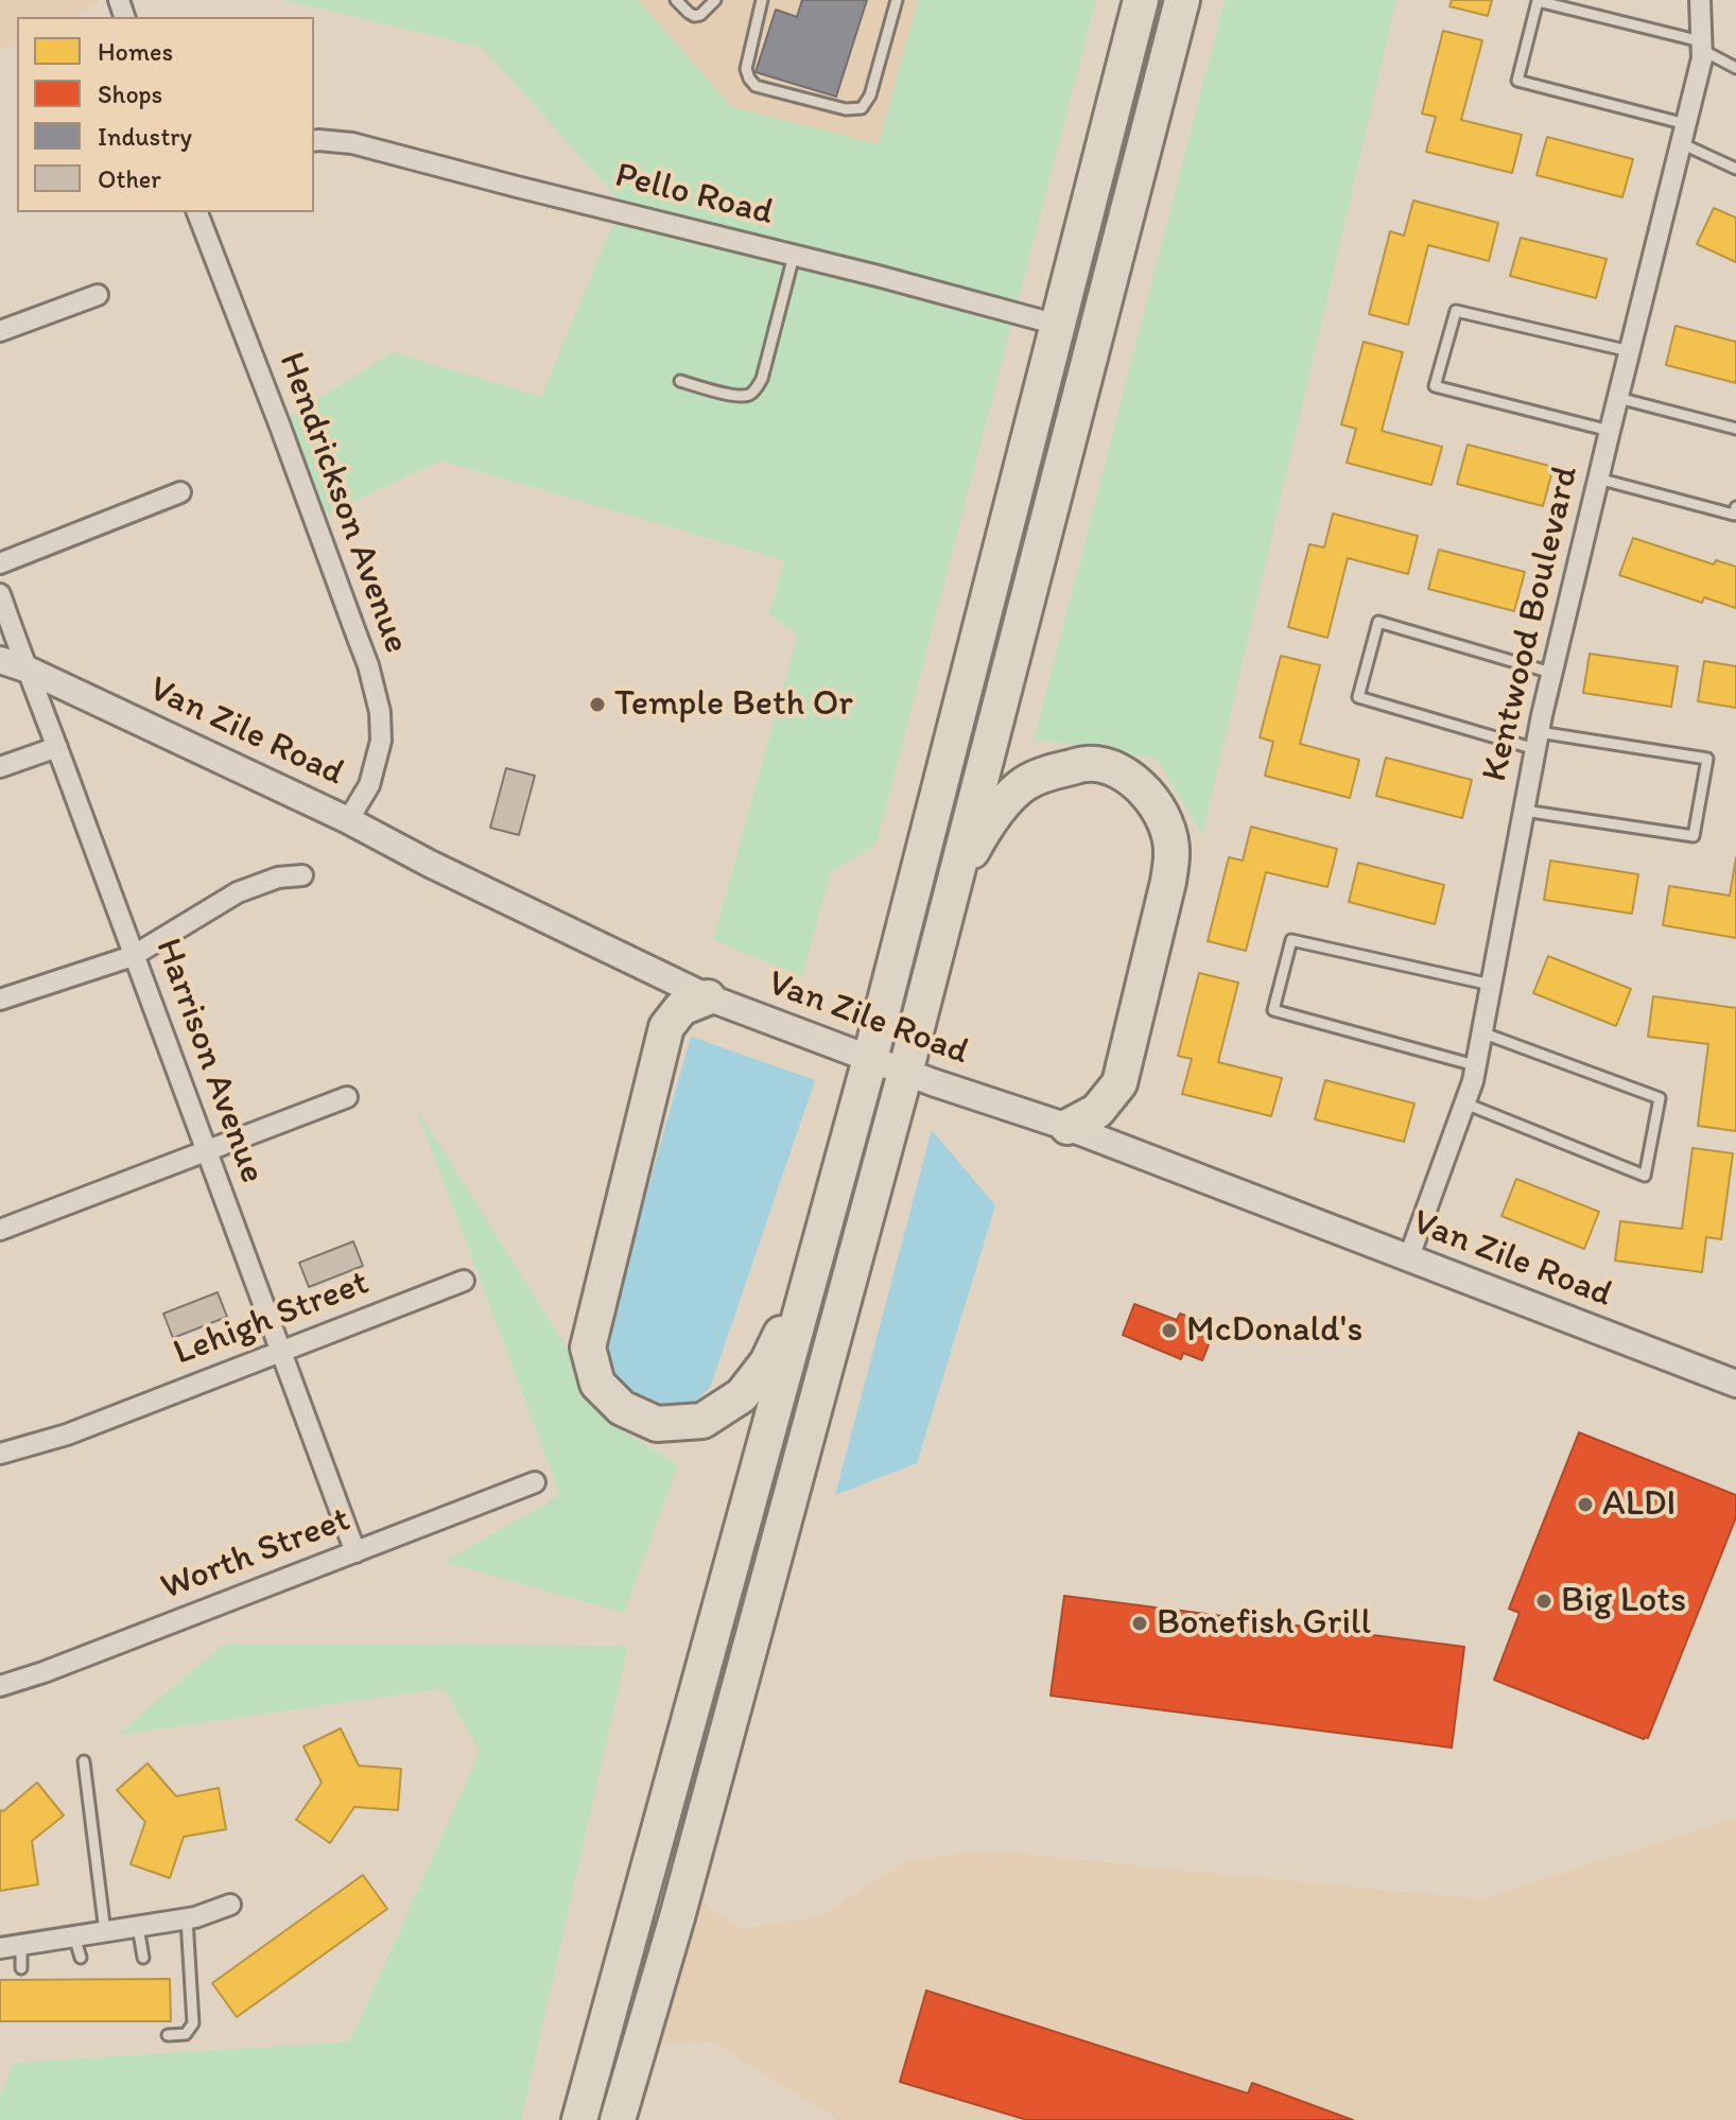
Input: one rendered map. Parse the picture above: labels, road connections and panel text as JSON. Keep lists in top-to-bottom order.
{
  "streets": {
    "street": [
      "Pello Road",
      "Hendrickson Avenue",
      "Kentwood Boulevard",
      "Van Zile Road",
      "Harrison Avenue",
      "Lehigh Street",
      "Worth Street"
    ]
  },
  "crossings": [
    ["Hendrickson Avenue", "Van Zile Road"],
    ["Kentwood Boulevard", "Van Zile Road"],
    ["Van Zile Road", "Harrison Avenue"],
    ["Harrison Avenue", "Lehigh Street"],
    ["Harrison Avenue", "Worth Street"]
  ],
  "places": [
    "Temple Beth Or",
    "McDonald's",
    "ALDI",
    "Big Lots",
    "Bonefish Grill"
  ],
  "legend": [
    "Homes",
    "Shops",
    "Industry",
    "Other"
  ]
}
